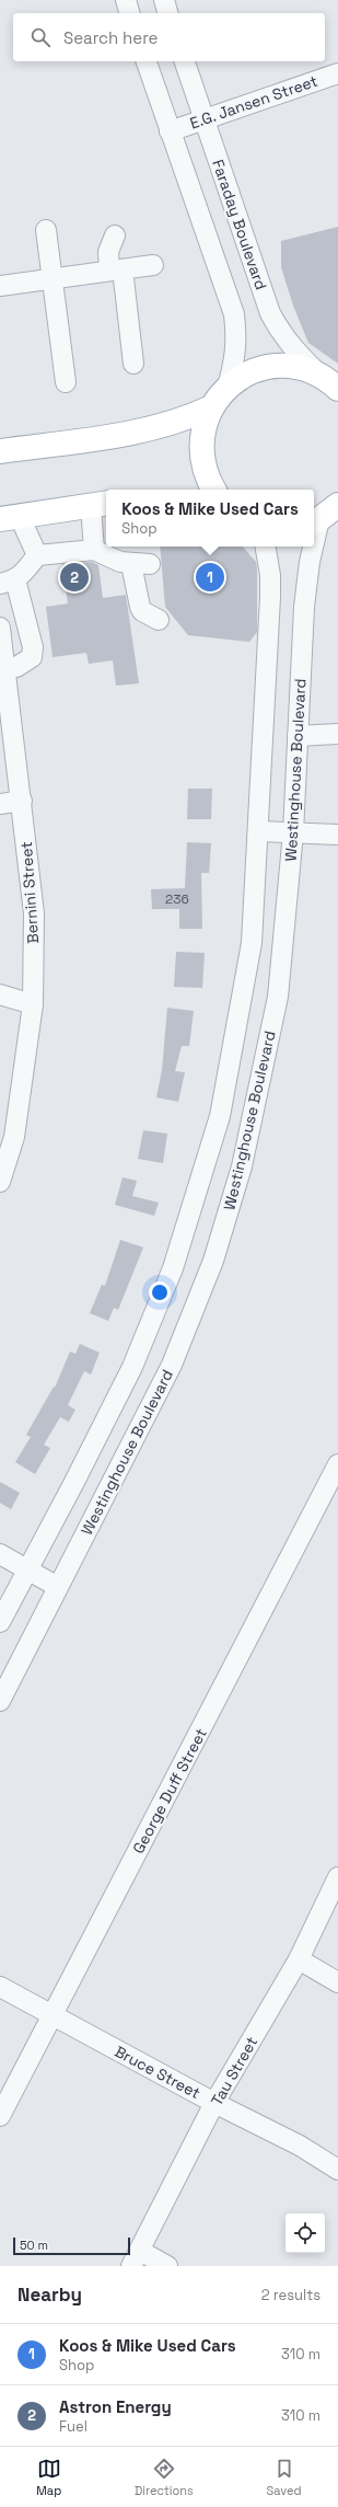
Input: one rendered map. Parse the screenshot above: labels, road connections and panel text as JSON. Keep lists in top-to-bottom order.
{
  "streets": {
    "street": [
      "E.G. Jansen Street",
      "Faraday Boulevard",
      "Westinghouse Boulevard",
      "Bernini Street",
      "George Duff Street",
      "Tau Street",
      "Bruce Street"
    ]
  },
  "crossings": [
    ["E.G. Jansen Street", "Faraday Boulevard"],
    ["George Duff Street", "Bruce Street"],
    ["Tau Street", "Bruce Street"]
  ],
  "house_numbers": ["236"],
  "scale_bar": "50 m",
  "page": {
    "search": "Search here",
    "popup": ["Koos & Mike Used Cars", "Shop"],
    "pins": ["1", "2"],
    "scale": "50 m",
    "heading": ["Nearby", "2 results"],
    "list": [
      {
        "mark": "1",
        "name": "Koos & Mike Used Cars",
        "note": "Shop",
        "value": "310 m"
      },
      {
        "mark": "2",
        "name": "Astron Energy",
        "note": "Fuel",
        "value": "310 m"
      }
    ],
    "nav": ["Map", "Directions", "Saved"]
  }
}
